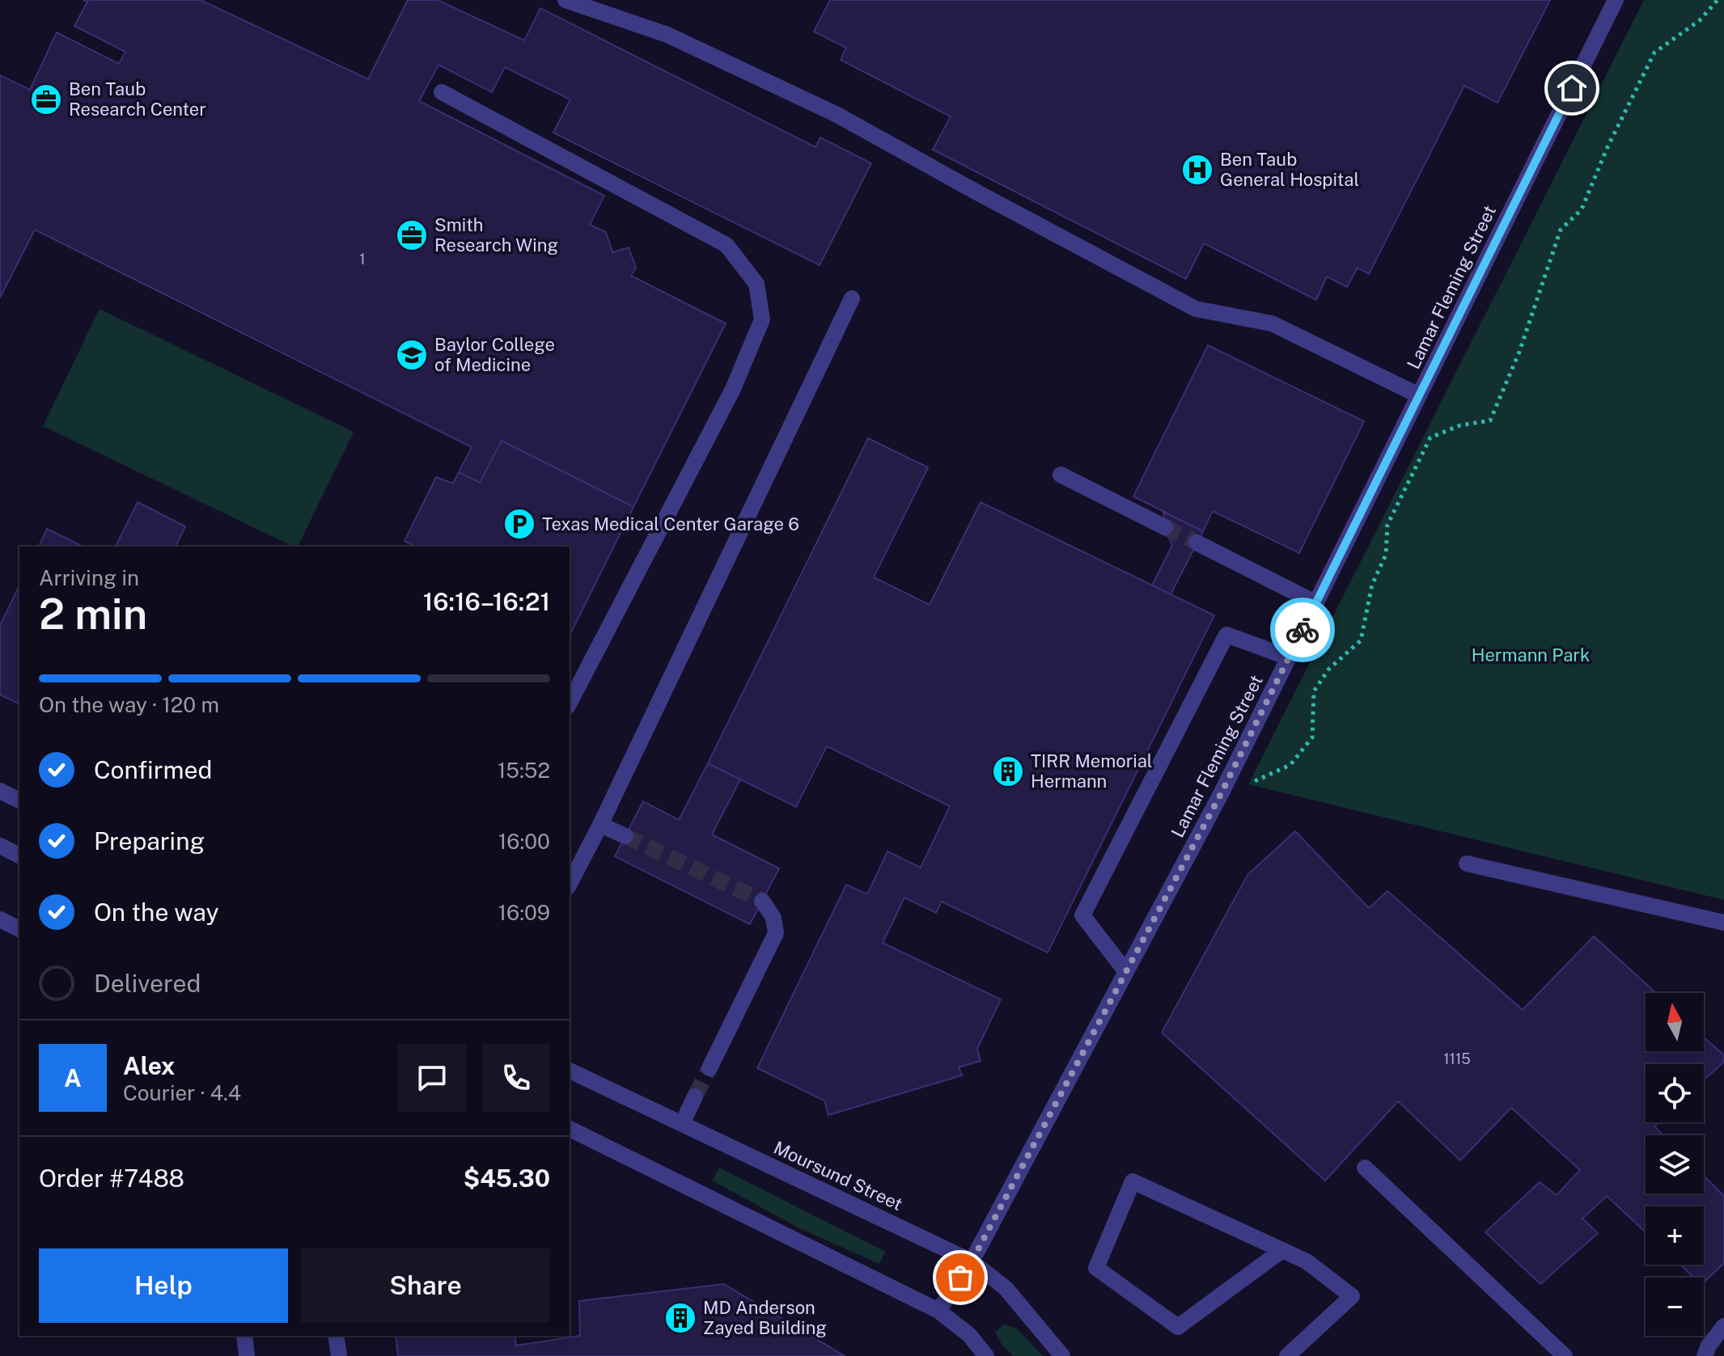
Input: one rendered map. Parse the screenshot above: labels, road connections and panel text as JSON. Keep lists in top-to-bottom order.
{
  "streets": {
    "street": ["Lamar Fleming Street", "Moursund Street"]
  },
  "crossings": [
    ["Lamar Fleming Street", "Moursund Street"]
  ],
  "parks": ["Hermann Park"],
  "places": {
    "office": ["Ben Taub Research Center", "Smith Research Wing"],
    "hospital": ["Ben Taub General Hospital"],
    "school or university": ["Baylor College of Medicine"],
    "parking": ["Texas Medical Center Garage 6"],
    "building": ["TIRR Memorial Hermann", "MD Anderson Zayed Building"]
  },
  "house_numbers": ["1", "1115"],
  "north": "top",
  "page": {
    "heading": ["2 min", "Arriving in", "16:16–16:21"],
    "panel": [
      "Alex",
      "Courier · 4.4",
      "Order #7488",
      "$45.30"
    ],
    "bar": "On the way · 120 m",
    "list": [
      ["Confirmed", "15:52"],
      ["Preparing", "16:00"],
      ["On the way", "16:09"],
      "Delivered"
    ],
    "map_buttons": ["+", "−"],
    "round": "A",
    "buttons": ["Help", "Share"]
  }
}
